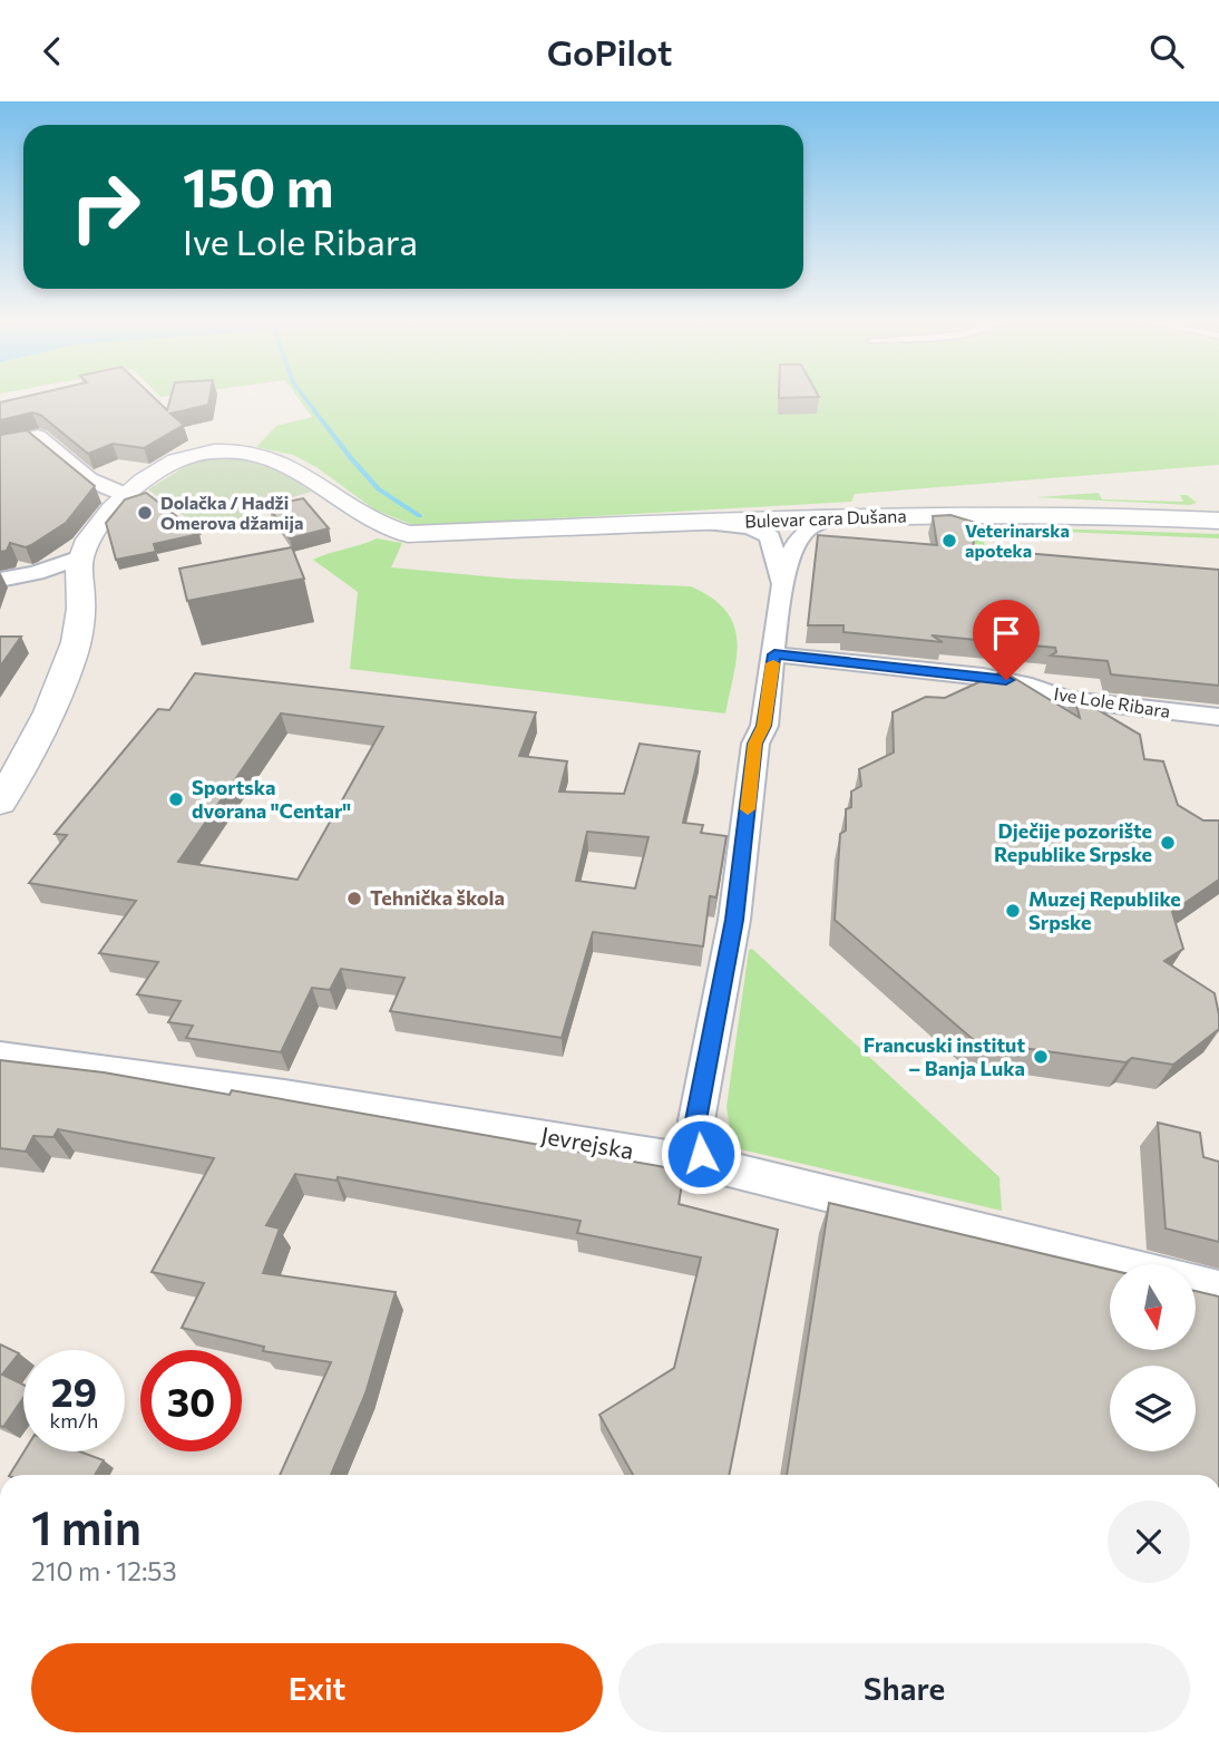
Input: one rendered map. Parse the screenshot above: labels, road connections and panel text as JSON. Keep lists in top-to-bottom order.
{
  "streets": {
    "street": ["Bulevar cara Dušana", "Ive Lole Ribara", "Jevrejska"]
  },
  "places": [
    "Dolačka / Hadži Omerova džamija",
    "Veterinarska apoteka",
    "Sportska dvorana \"Centar\"",
    "Dječije pozorište Republike Srpske",
    "Tehnička škola",
    "Muzej Republike Srpske",
    "Francuski institut – Banja Luka"
  ],
  "north": "bottom",
  "page": {
    "header": "GoPilot",
    "turn": ["150 m", "Ive Lole Ribara"],
    "speed": "29 km/h",
    "limit": "30",
    "heading": ["1 min", "210 m · 12:53"],
    "buttons": ["Exit", "Share"]
  }
}
